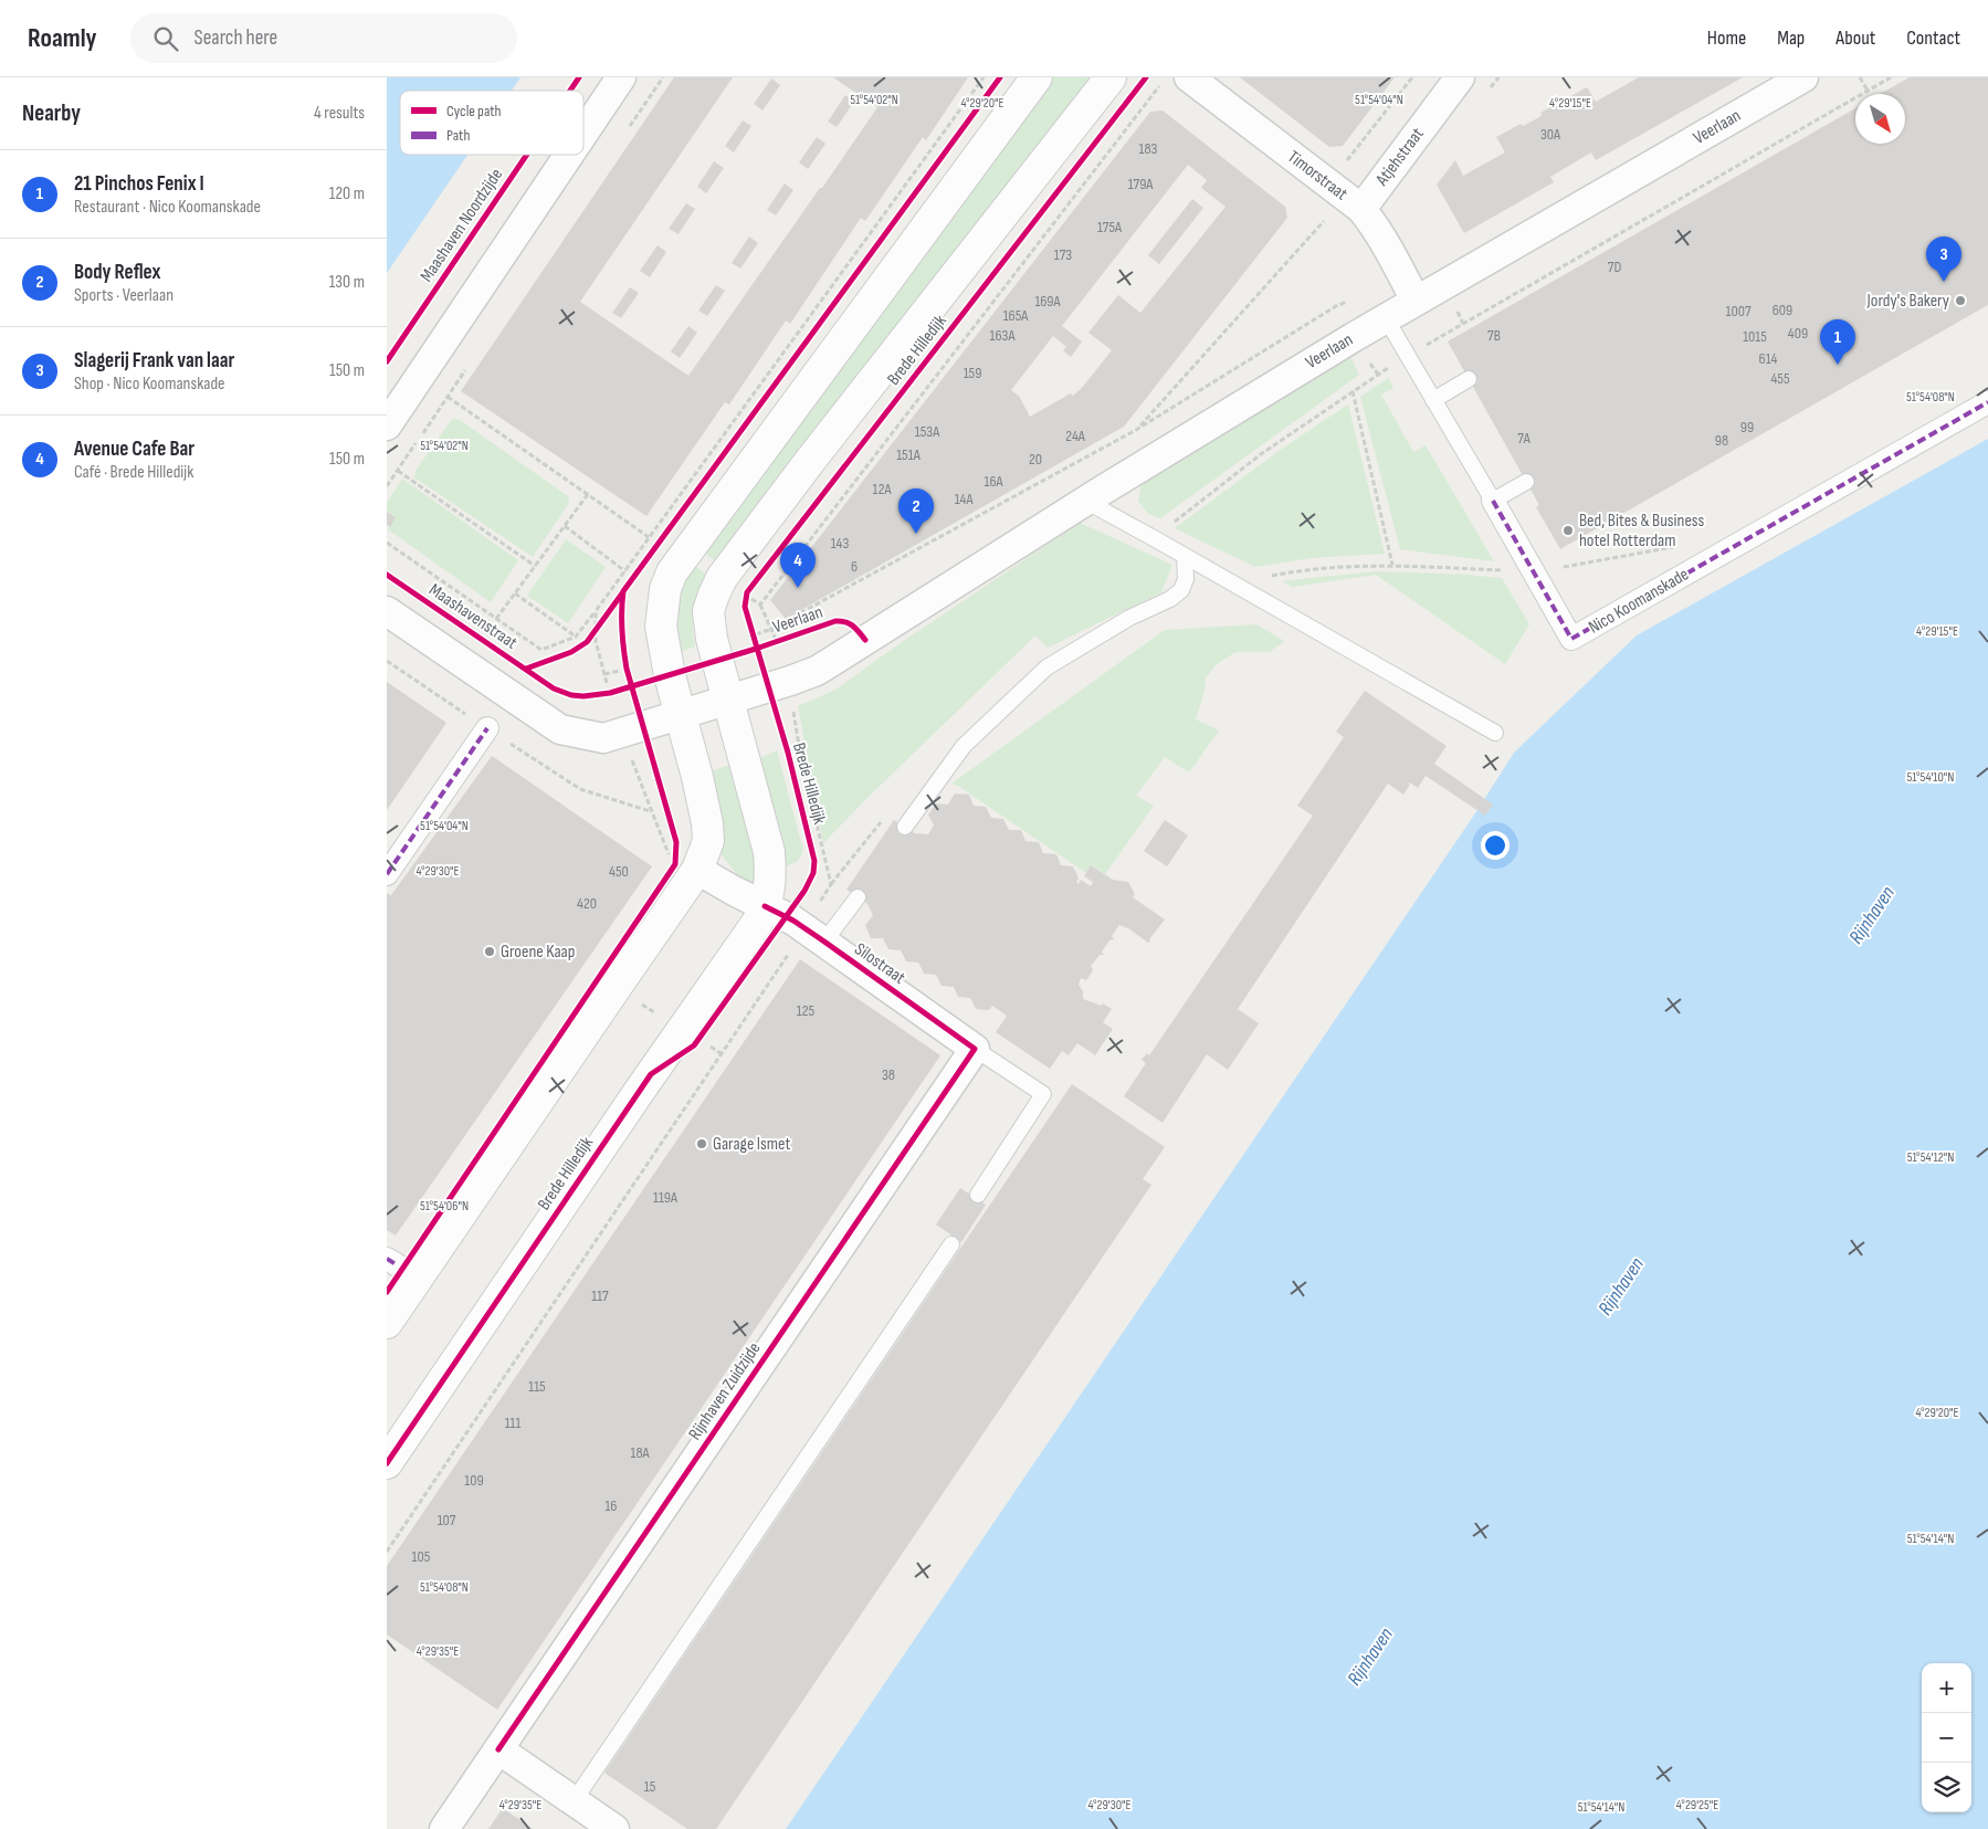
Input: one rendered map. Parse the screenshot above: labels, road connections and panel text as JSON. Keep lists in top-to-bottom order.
{
  "streets": {
    "street": [
      "Veerlaan",
      "Atjehstraat",
      "Timorstraat",
      "Brede Hilledijk",
      "Nico Koomanskade",
      "Silostraat",
      "Rijnhaven Zuidzijde"
    ],
    "cycle path": ["Maashaven Noordzijde", "Maashavenstraat"]
  },
  "crossings": [
    ["Veerlaan", "Timorstraat"],
    ["Veerlaan", "Brede Hilledijk"],
    ["Atjehstraat", "Timorstraat"],
    ["Brede Hilledijk", "Silostraat"],
    ["Silostraat", "Rijnhaven Zuidzijde"]
  ],
  "water": ["Rijnhaven"],
  "places": [
    "Jordy's Bakery",
    "Bed, Bites & Business hotel Rotterdam",
    "Groene Kaap",
    "Garage Ismet"
  ],
  "house_numbers": [
    "30A",
    "183",
    "179A",
    "175A",
    "173",
    "7D",
    "169A",
    "609",
    "1007",
    "165A",
    "409",
    "163A",
    "7B",
    "1015",
    "614",
    "159",
    "455",
    "99",
    "153A",
    "24A",
    "7A",
    "98",
    "151A",
    "20",
    "16A",
    "12A",
    "14A",
    "143",
    "6",
    "450",
    "420",
    "125",
    "38",
    "119A",
    "117",
    "115",
    "111",
    "18A",
    "109",
    "16",
    "107",
    "105",
    "15"
  ],
  "legend": ["Cycle path", "Path"],
  "north": "bottom right",
  "page": {
    "header": "Roamly",
    "search": "Search here",
    "nav": [
      "Home",
      "Map",
      "About",
      "Contact"
    ],
    "heading": ["Nearby", "4 results"],
    "list": [
      {
        "mark": "1",
        "name": "21 Pinchos Fenix I",
        "note": "Restaurant · Nico Koomanskade",
        "value": "120 m"
      },
      {
        "mark": "2",
        "name": "Body Reflex",
        "note": "Sports · Veerlaan",
        "value": "130 m"
      },
      {
        "mark": "3",
        "name": "Slagerij Frank van laar",
        "note": "Shop · Nico Koomanskade",
        "value": "150 m"
      },
      {
        "mark": "4",
        "name": "Avenue Cafe Bar",
        "note": "Café · Brede Hilledijk",
        "value": "150 m"
      }
    ],
    "pins": [
      "3",
      "1",
      "2",
      "4"
    ],
    "map_buttons": ["+", "−"]
  },
  "coordinates": [
    "51°54'04\"N",
    "51°54'02\"N",
    "4°29'15\"E",
    "4°29'20\"E",
    "51°54'08\"N",
    "51°54'10\"N",
    "4°29'30\"E",
    "51°54'12\"N",
    "51°54'06\"N",
    "51°54'14\"N",
    "4°29'35\"E",
    "4°29'25\"E"
  ]
}
